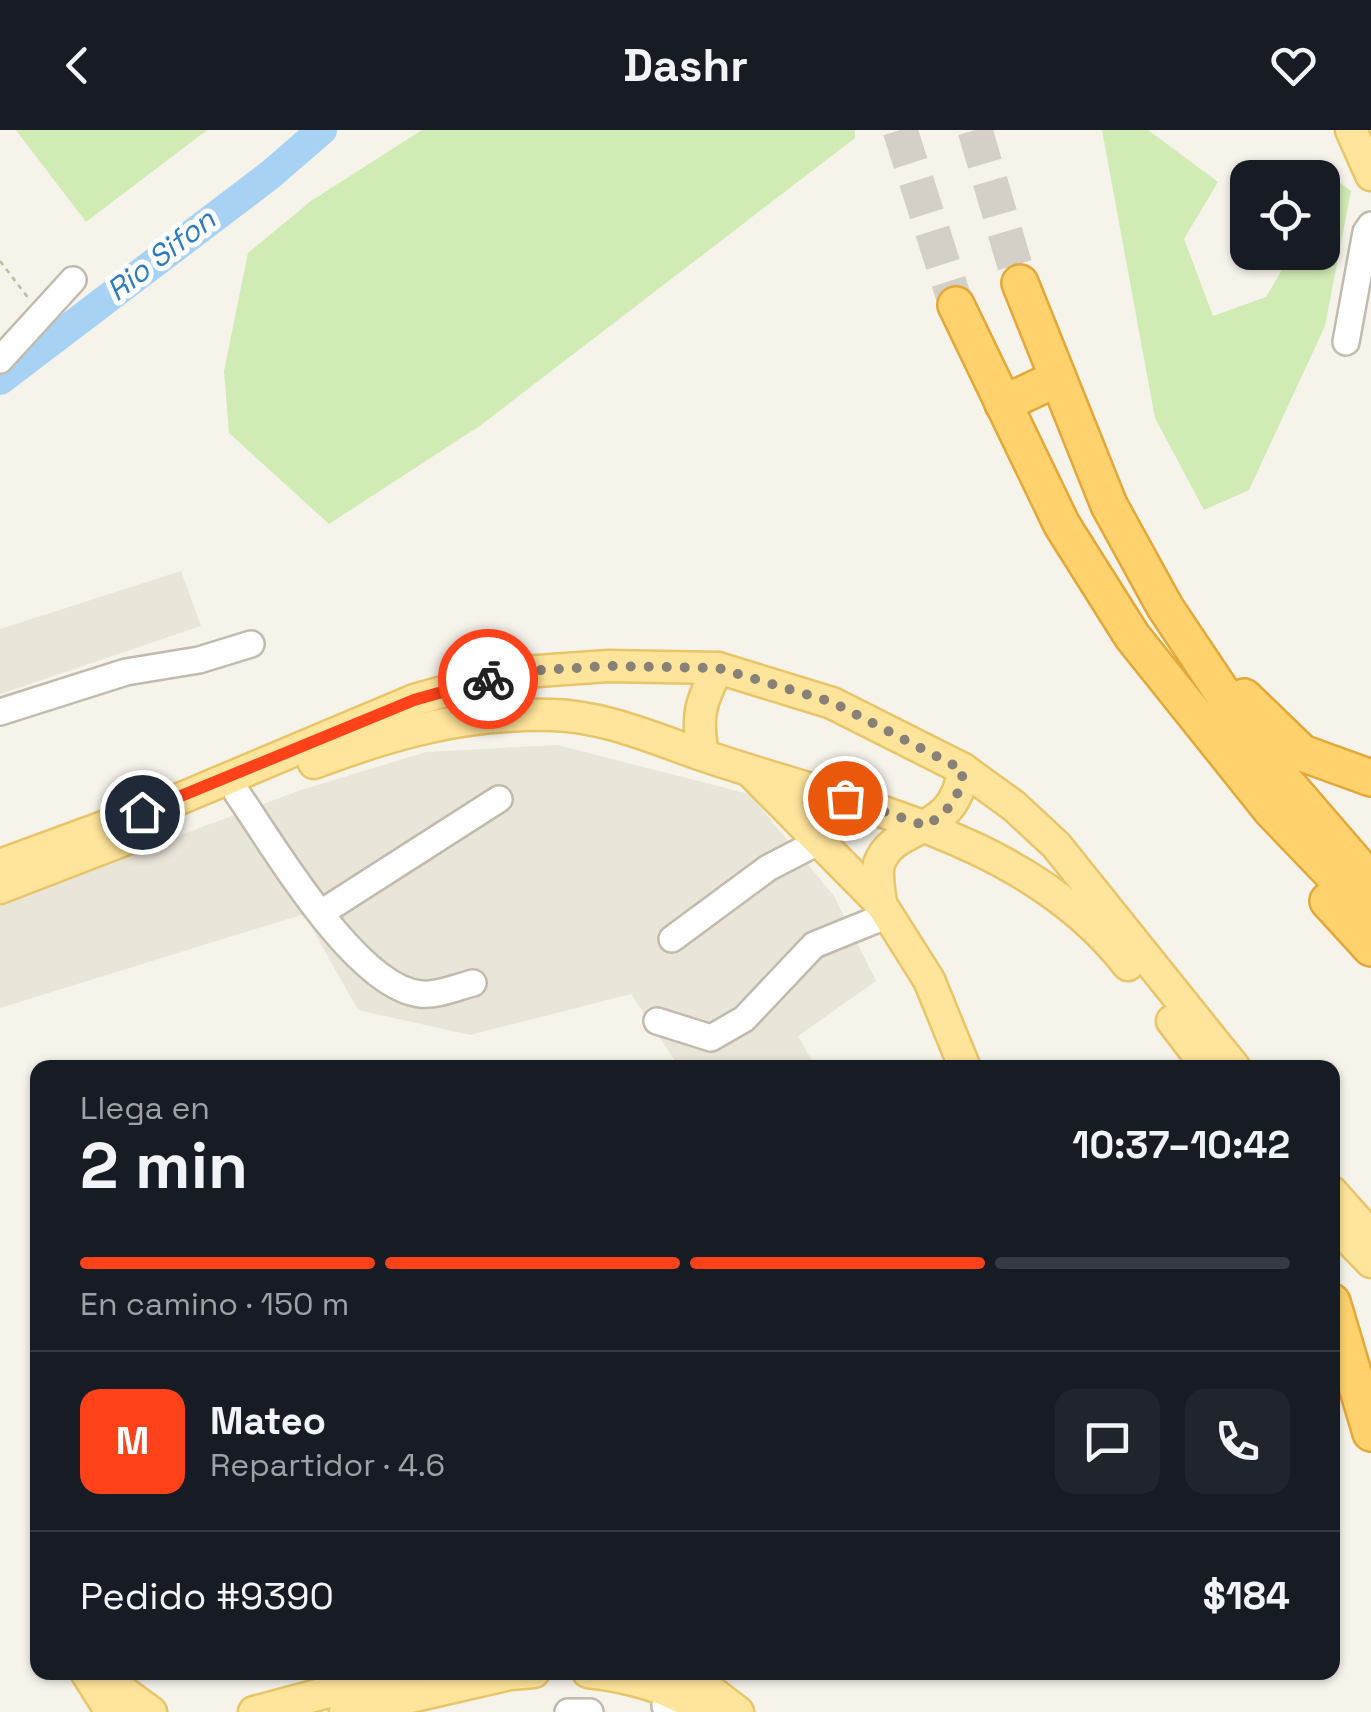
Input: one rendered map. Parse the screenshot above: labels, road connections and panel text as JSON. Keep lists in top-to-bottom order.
{
  "water": ["Rio Sifon"],
  "page": {
    "header": "Dashr",
    "heading": ["2 min", "Llega en", "10:37–10:42"],
    "panel": [
      "Mateo",
      "Repartidor · 4.6",
      "Pedido #9390",
      "$184"
    ],
    "bar": "En camino · 150 m",
    "round": "M"
  }
}
